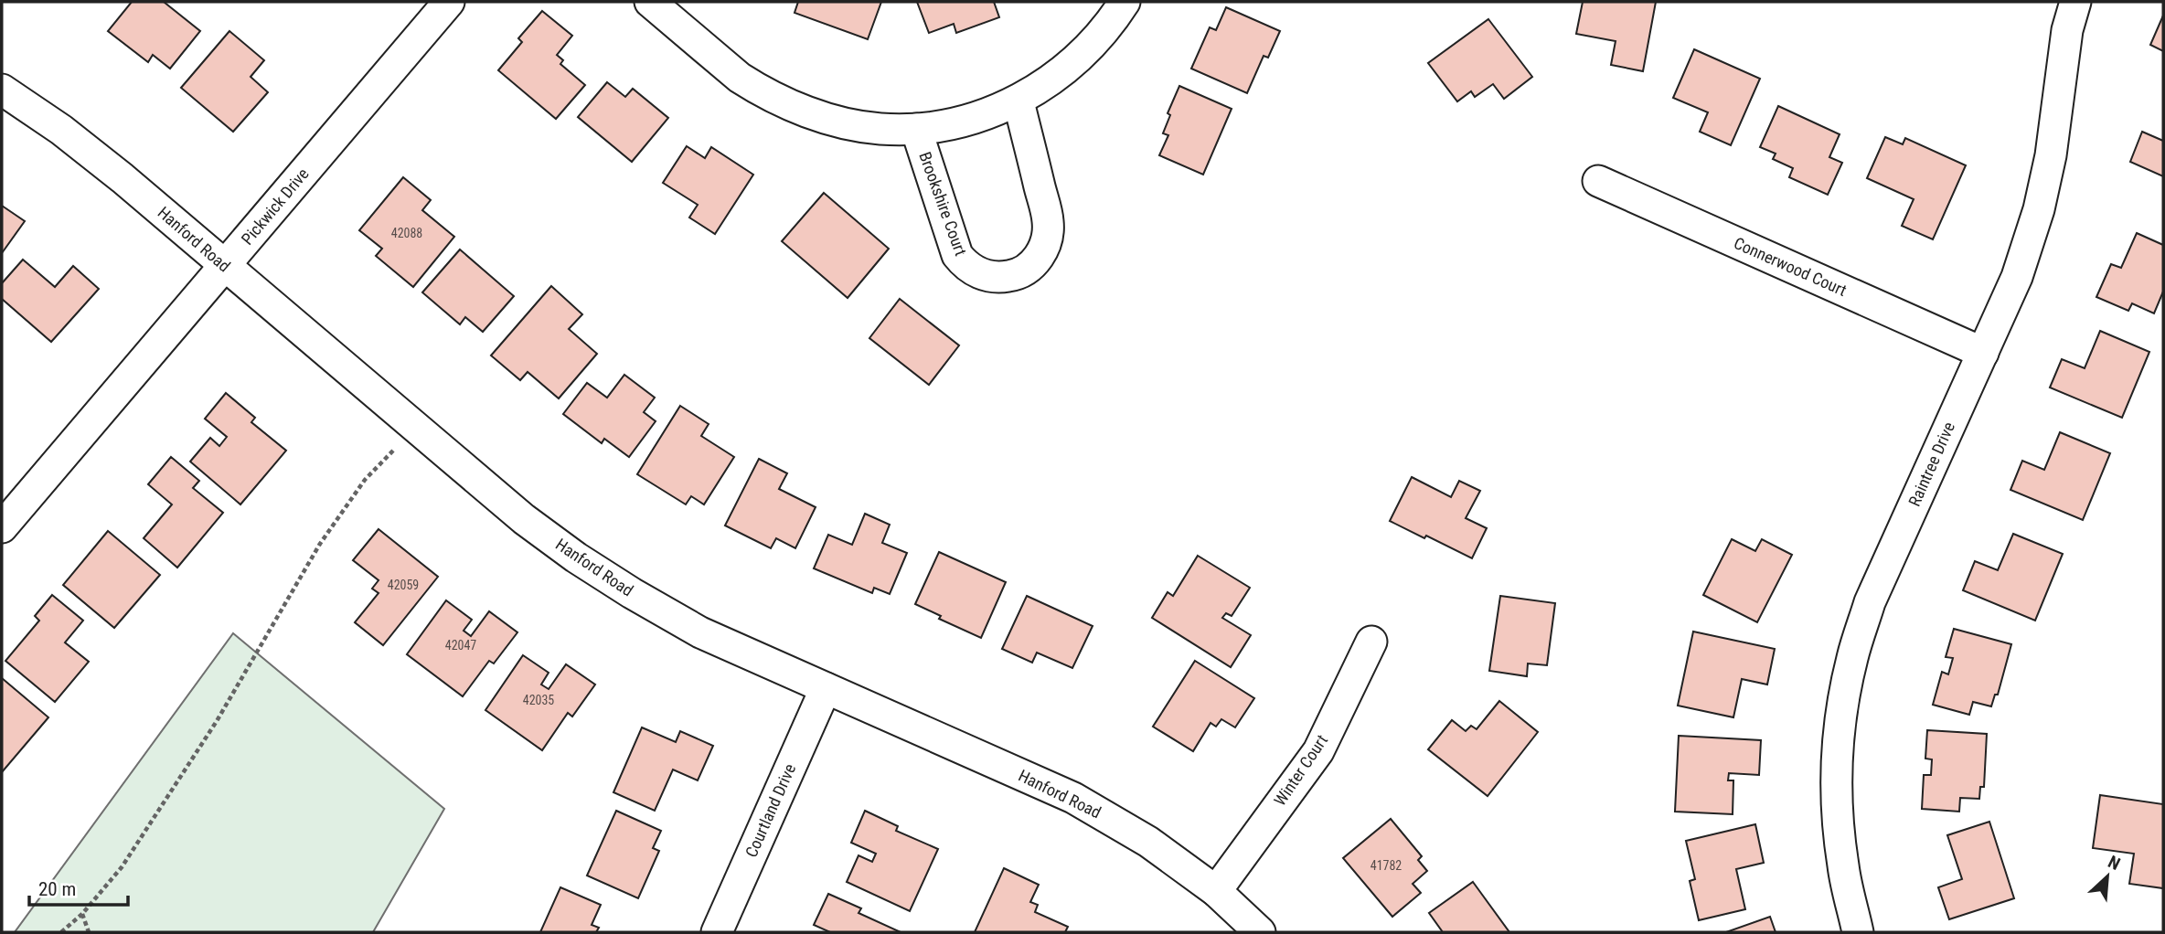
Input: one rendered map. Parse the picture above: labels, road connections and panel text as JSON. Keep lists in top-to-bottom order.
{
  "streets": {
    "street": [
      "Brookshire Court",
      "Pickwick Drive",
      "Hanford Road",
      "Connerwood Court",
      "Raintree Drive",
      "Winter Court",
      "Courtland Drive"
    ]
  },
  "crossings": [
    ["Pickwick Drive", "Hanford Road"],
    ["Hanford Road", "Winter Court"],
    ["Hanford Road", "Courtland Drive"],
    ["Connerwood Court", "Raintree Drive"]
  ],
  "house_numbers": [
    "42088",
    "42059",
    "42047",
    "42035",
    "41782"
  ],
  "scale_bar": "20 m",
  "north": "top right"
}
